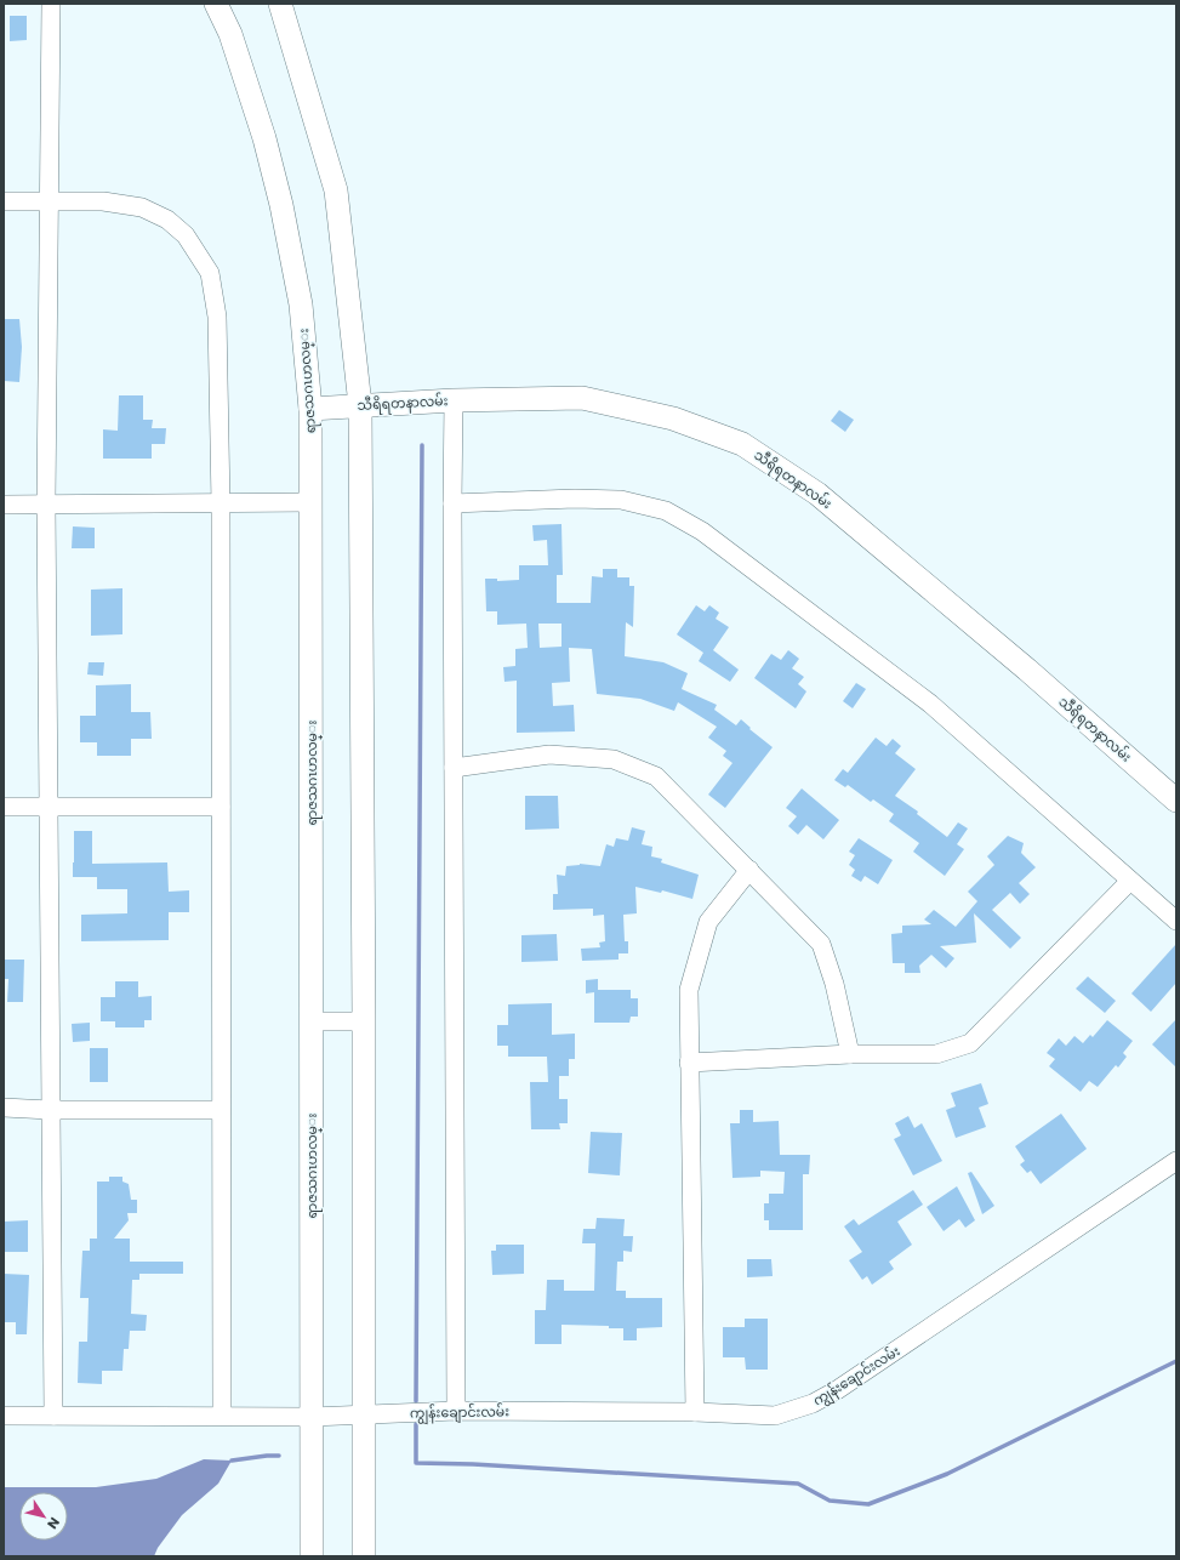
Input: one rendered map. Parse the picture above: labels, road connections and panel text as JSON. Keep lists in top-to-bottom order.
{
  "streets": {
    "main road": ["ရာဇသဂၤဟလမ္း", "သီရိရတနာလမ်း"],
    "street": ["ကျွန်းချောင်းလမ်း"]
  },
  "crossings": [
    ["ရာဇသဂၤဟလမ္း", "သီရိရတနာလမ်း"],
    ["ရာဇသဂၤဟလမ္း", "ကျွန်းချောင်းလမ်း"]
  ],
  "north": "bottom right"
}
